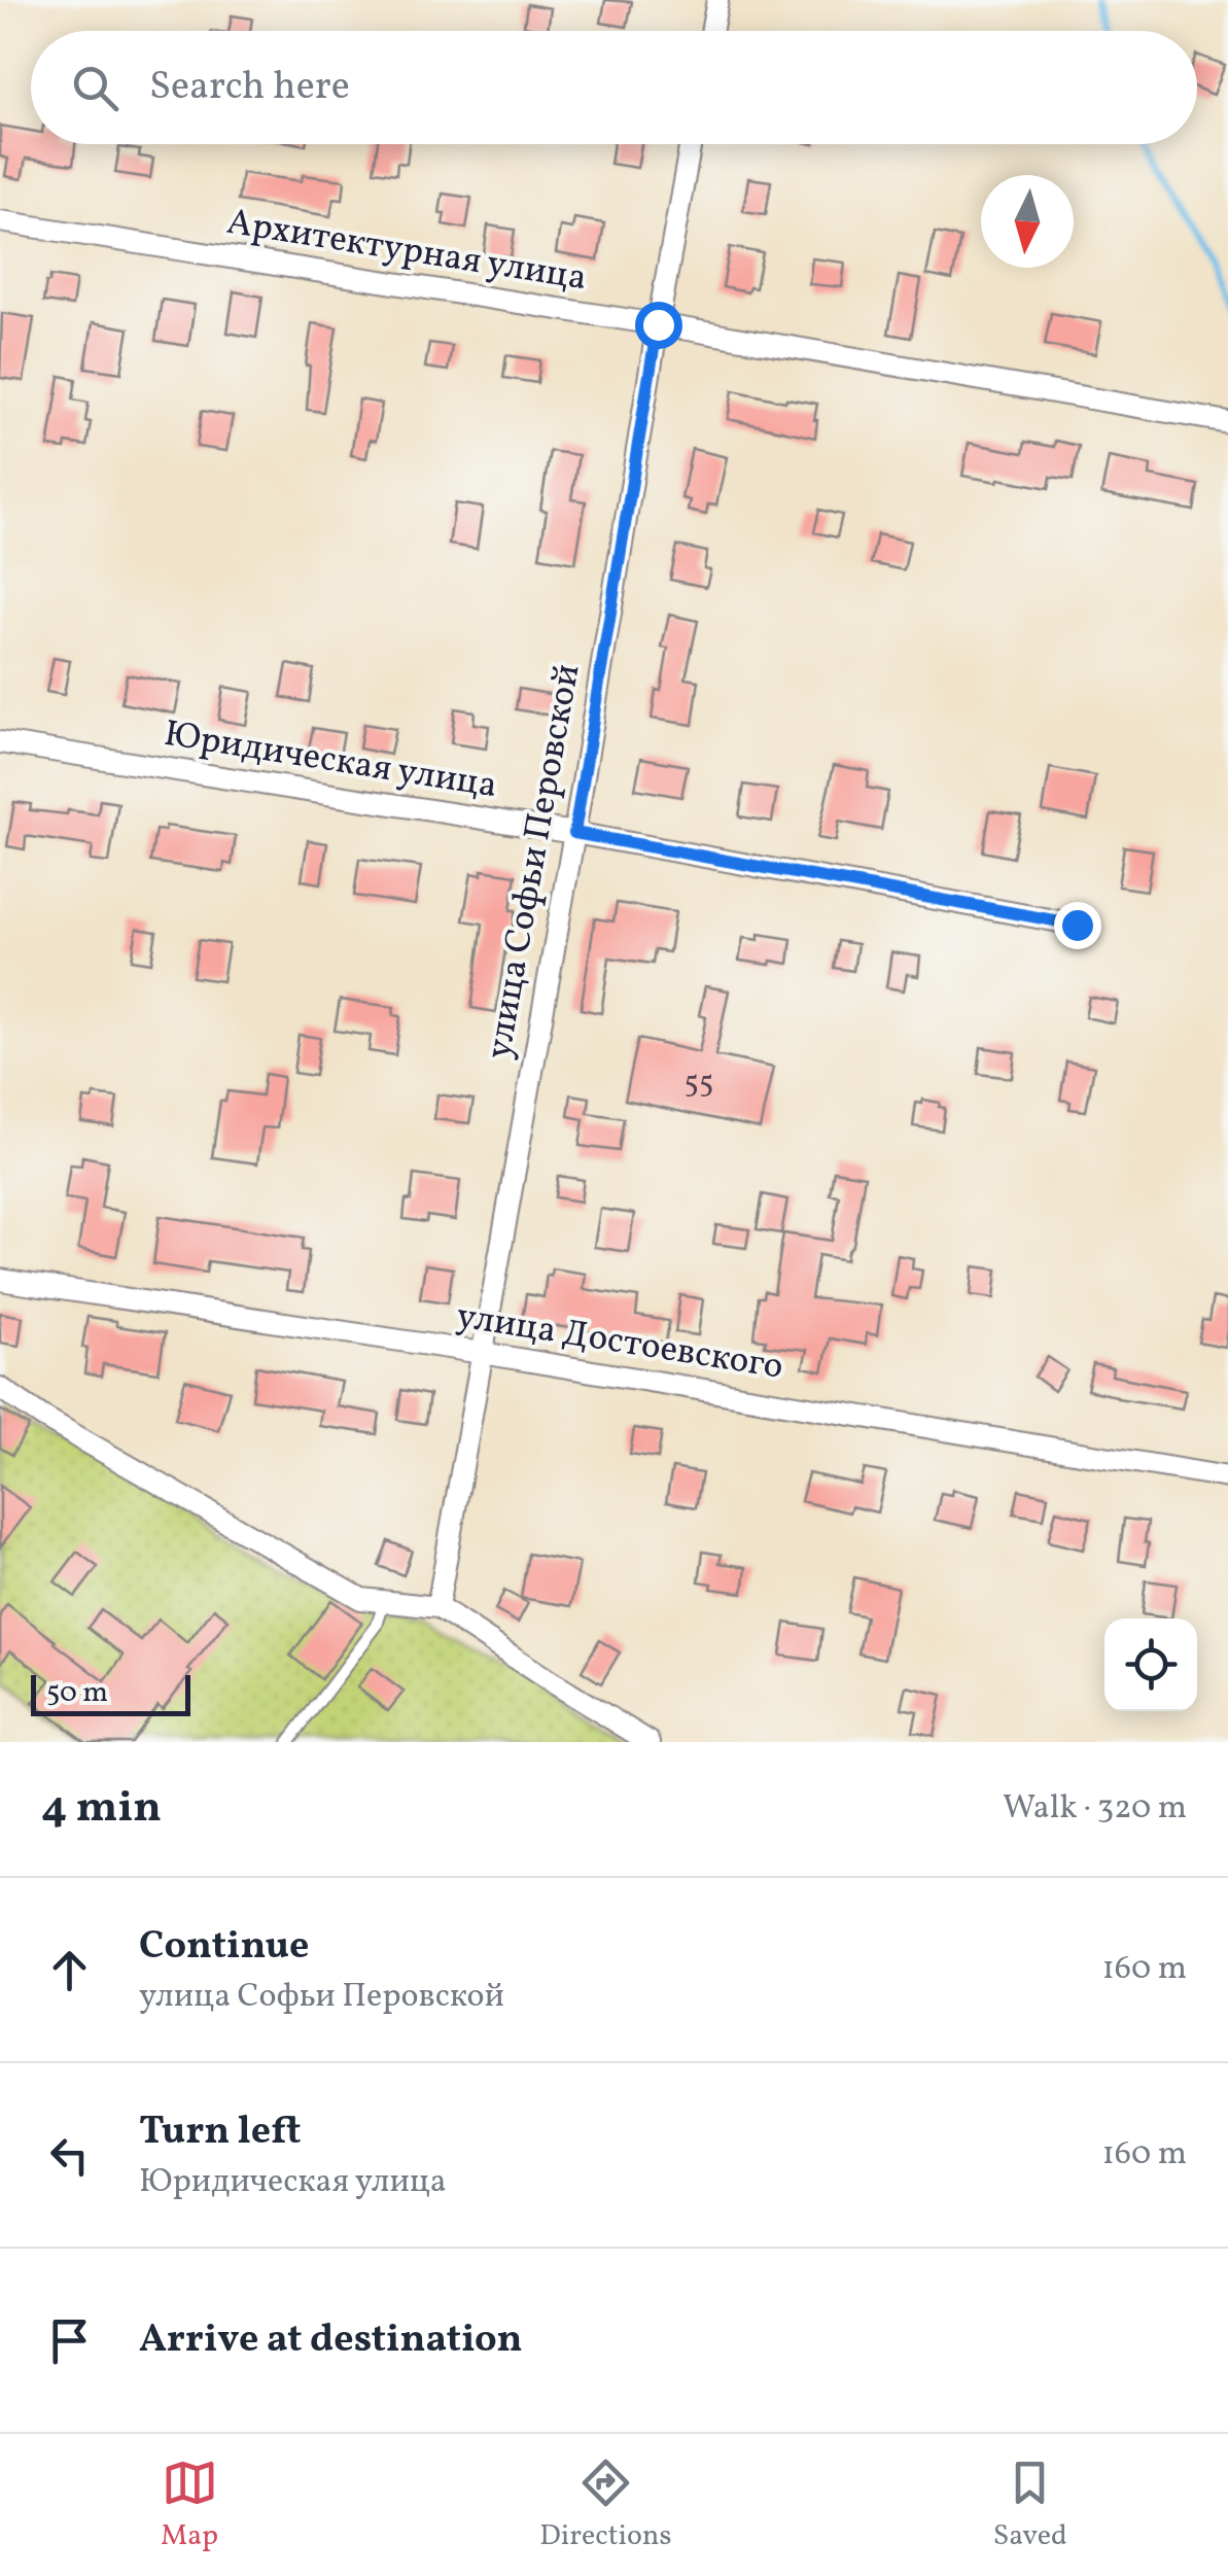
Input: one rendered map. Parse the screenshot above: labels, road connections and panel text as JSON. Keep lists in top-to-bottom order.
{
  "streets": {
    "street": [
      "Архитектурная улица",
      "Юридическая улица",
      "улица Софьи Перовской",
      "улица Достоевского"
    ]
  },
  "crossings": [
    ["Архитектурная улица", "улица Софьи Перовской"],
    ["Юридическая улица", "улица Софьи Перовской"],
    ["улица Софьи Перовской", "улица Достоевского"]
  ],
  "house_numbers": ["55"],
  "scale_bar": "50 m",
  "north": "bottom",
  "page": {
    "search": "Search here",
    "scale": "50 m",
    "heading": ["4 min", "Walk · 320 m"],
    "list": [
      ["Continue", "улица Софьи Перовской", "160 m"],
      ["Turn left", "Юридическая улица", "160 m"],
      "Arrive at destination"
    ],
    "nav": ["Map", "Directions", "Saved"]
  }
}
